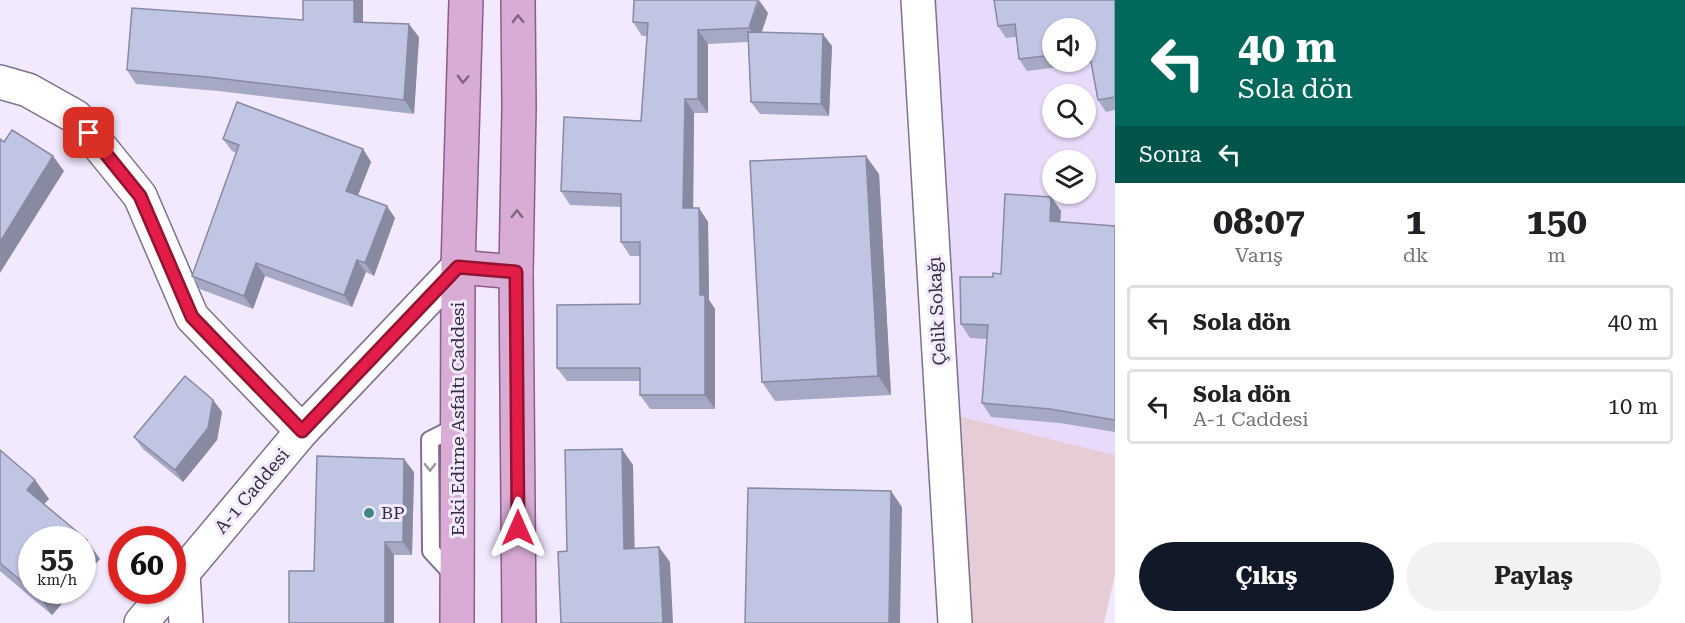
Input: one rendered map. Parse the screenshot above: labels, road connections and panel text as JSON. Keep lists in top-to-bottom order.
{
  "streets": {
    "main road": ["Eski Edirne Asfaltı Caddesi"],
    "street": ["Çelik Sokağı", "A-1 Caddesi"]
  },
  "crossings": [
    ["Eski Edirne Asfaltı Caddesi", "A-1 Caddesi"]
  ],
  "places": ["BP"],
  "page": {
    "turn": ["40 m", "Sola dön"],
    "then": "Sonra",
    "eta": [
      "08:07",
      "Varış",
      "1",
      "dk",
      "150",
      "m"
    ],
    "list": [
      {
        "name": "Sola dön",
        "value": "40 m"
      },
      {
        "name": "Sola dön",
        "note": "A-1 Caddesi",
        "value": "10 m"
      }
    ],
    "speed": "55 km/h",
    "limit": "60",
    "buttons": ["Çıkış", "Paylaş"]
  }
}
